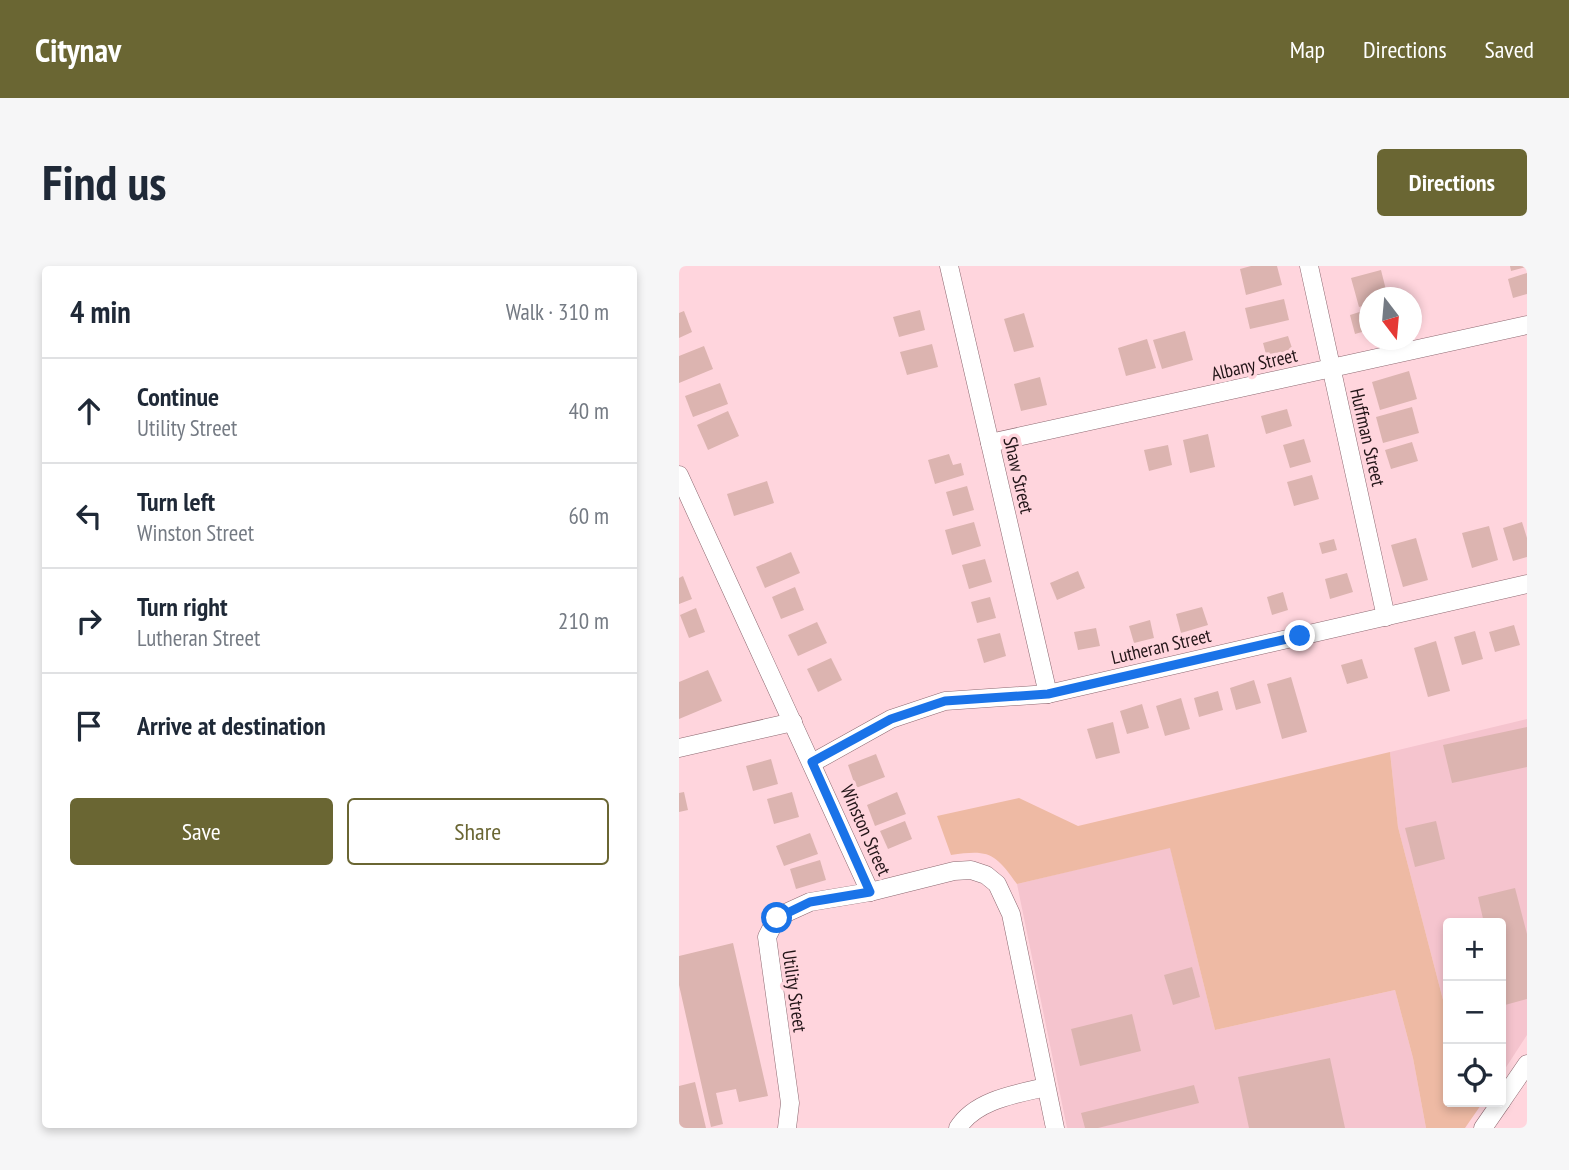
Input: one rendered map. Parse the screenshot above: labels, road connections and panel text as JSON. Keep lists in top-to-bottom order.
{
  "streets": {
    "street": [
      "Albany Street",
      "Huffman Street",
      "Shaw Street",
      "Lutheran Street",
      "Winston Street",
      "Utility Street"
    ]
  },
  "crossings": [
    ["Albany Street", "Huffman Street"],
    ["Albany Street", "Shaw Street"],
    ["Huffman Street", "Lutheran Street"],
    ["Shaw Street", "Lutheran Street"],
    ["Lutheran Street", "Winston Street"],
    ["Winston Street", "Utility Street"]
  ],
  "north": "bottom",
  "page": {
    "header": "Citynav",
    "nav": ["Map", "Directions", "Saved"],
    "buttons": [
      "Directions",
      ["Save", "Share"]
    ],
    "title": "Find us",
    "heading": ["4 min", "Walk · 310 m"],
    "list": [
      ["Continue", "Utility Street", "40 m"],
      ["Turn left", "Winston Street", "60 m"],
      ["Turn right", "Lutheran Street", "210 m"],
      "Arrive at destination"
    ],
    "map_buttons": ["+", "−"]
  }
}
